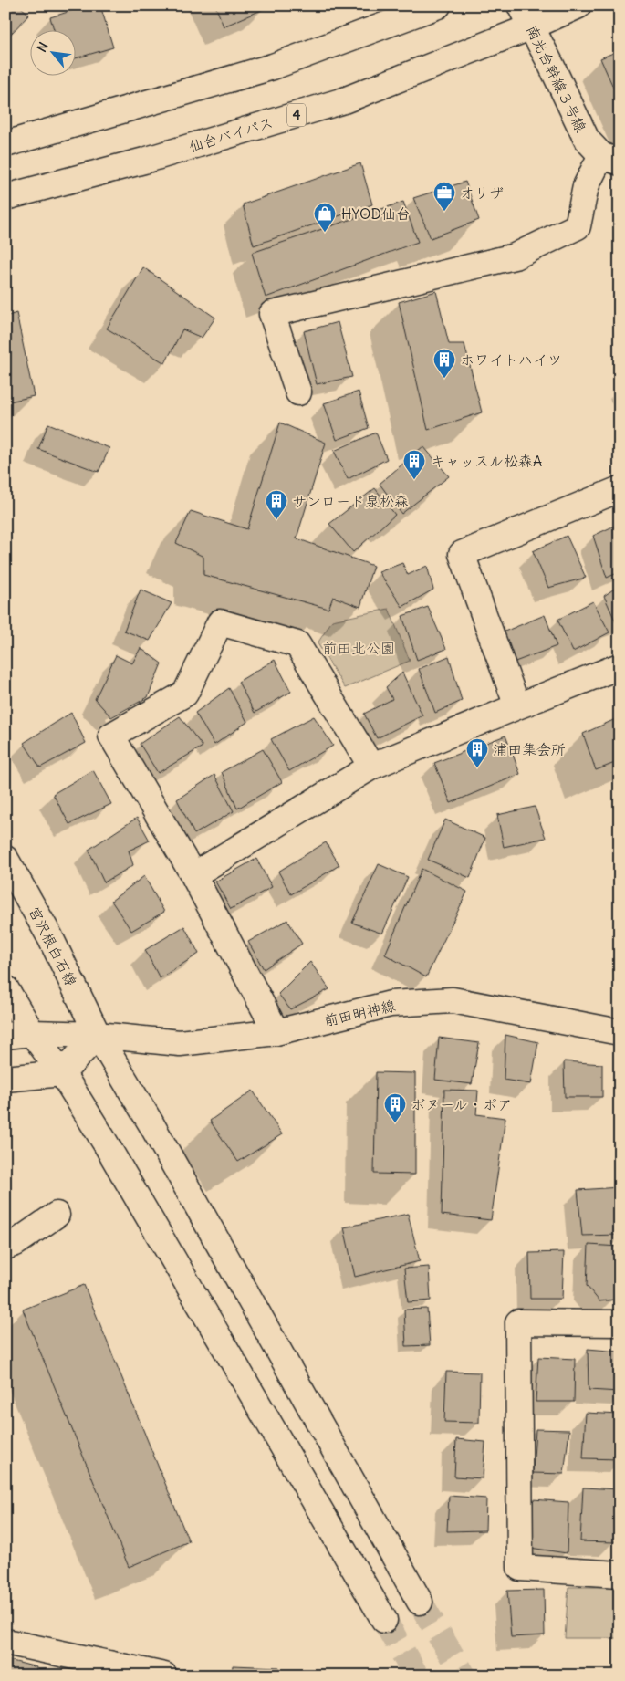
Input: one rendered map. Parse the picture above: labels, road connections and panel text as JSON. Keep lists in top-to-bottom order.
{
  "streets": {
    "main road": [
      "南光台幹線３号線",
      "4",
      "仙台バイパス",
      "宮沢根白石線",
      "前田明神線"
    ]
  },
  "crossings": [
    ["南光台幹線３号線", "仙台バイパス"],
    ["宮沢根白石線", "前田明神線"]
  ],
  "parks": ["前田北公園"],
  "places": {
    "office": ["オリザ"],
    "shop": ["HYOD仙台"],
    "building": [
      "ホワイトハイツ",
      "キャッスル松森A",
      "サンロード泉松森",
      "浦田集会所",
      "ボヌール・ポア"
    ]
  },
  "north": "top left"
}
